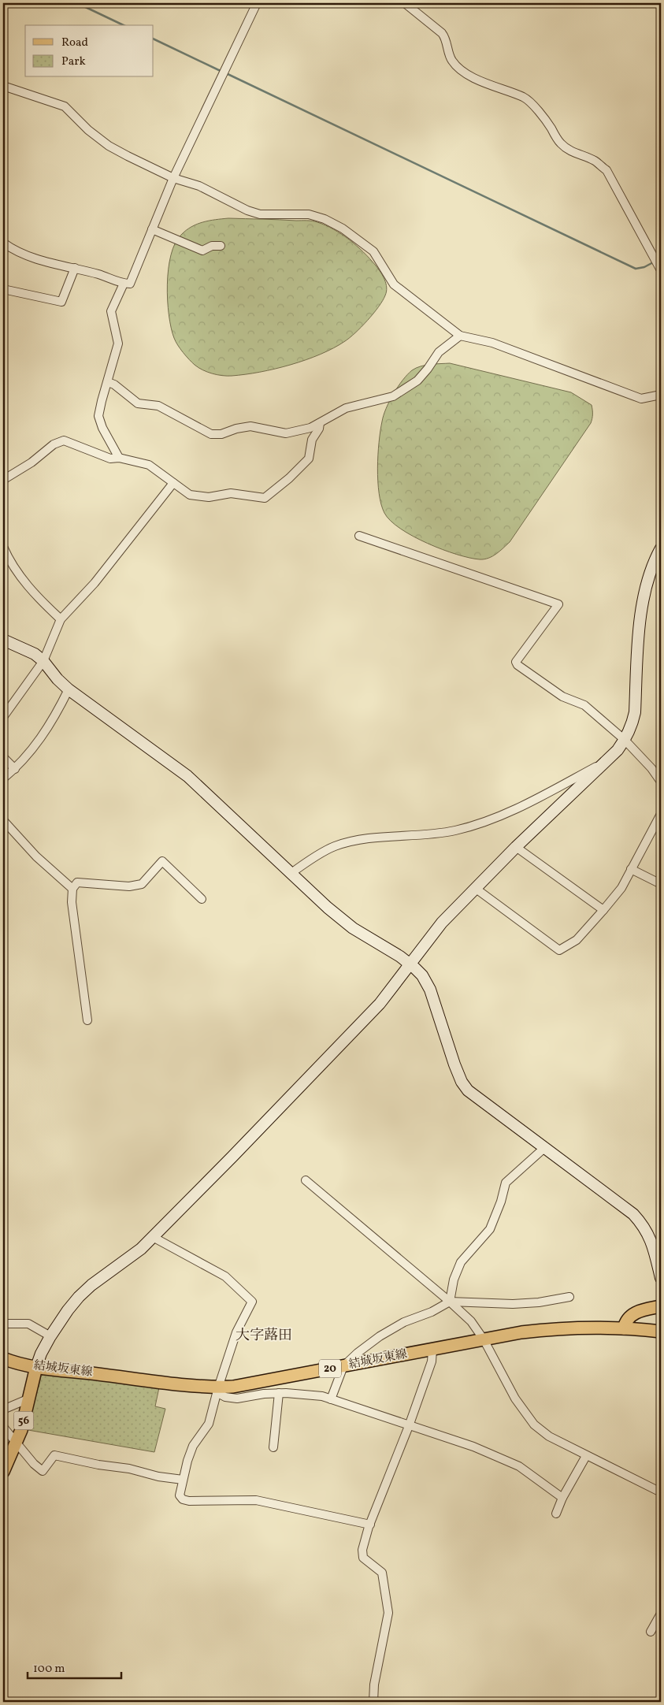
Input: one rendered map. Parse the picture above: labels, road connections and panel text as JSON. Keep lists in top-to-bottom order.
{
  "streets": {
    "main road": ["結城坂東線", "20", "56"]
  },
  "crossings": [
    ["結城坂東線", "56"]
  ],
  "districts": ["大字蕗田"],
  "legend": ["Road", "Park"],
  "scale_bar": "100 m"
}
